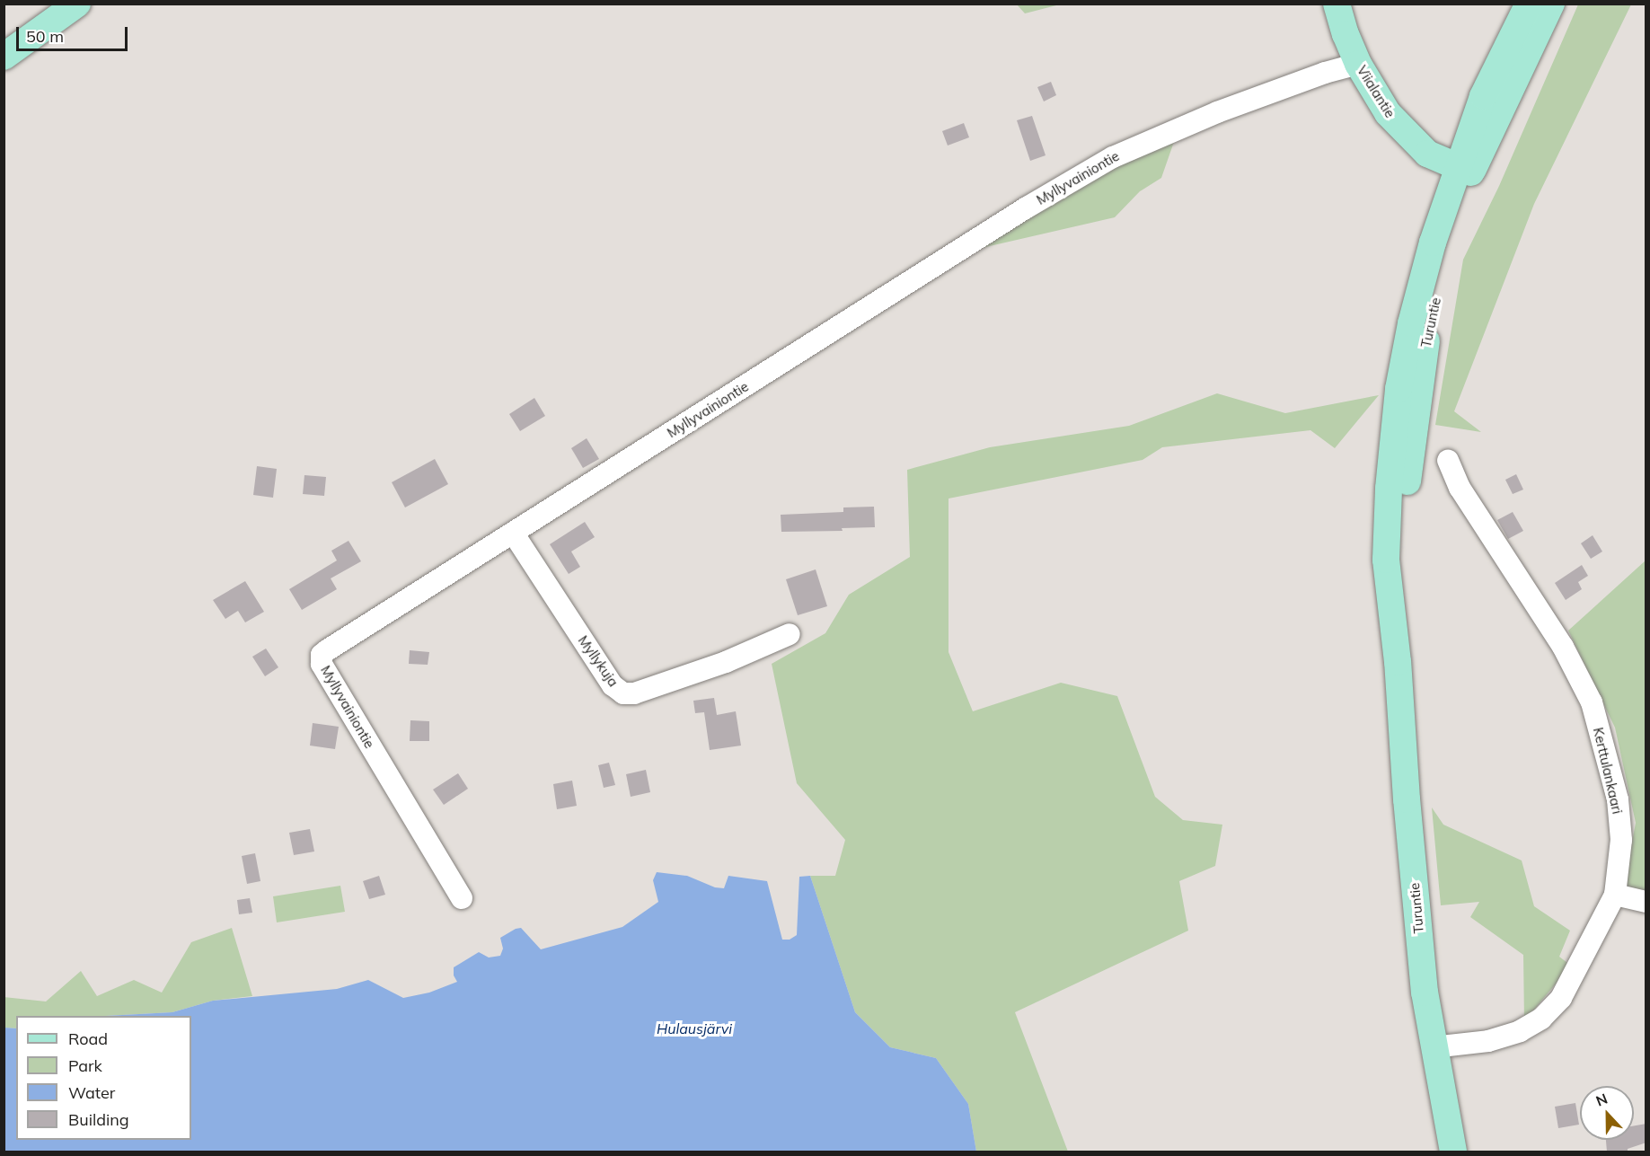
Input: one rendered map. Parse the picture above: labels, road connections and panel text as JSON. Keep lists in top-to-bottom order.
{
  "streets": {
    "main road": ["Viialantie", "Turuntie"],
    "street": ["Myllyvainiontie", "Myllykuja", "Kerttulankaari"]
  },
  "crossings": [
    ["Viialantie", "Myllyvainiontie"],
    ["Viialantie", "Turuntie"],
    ["Myllyvainiontie", "Myllykuja"],
    ["Turuntie", "Kerttulankaari"]
  ],
  "water": ["Hulausjärvi"],
  "legend": [
    "Road",
    "Park",
    "Water",
    "Building"
  ],
  "scale_bar": "50 m",
  "north": "top"
}
